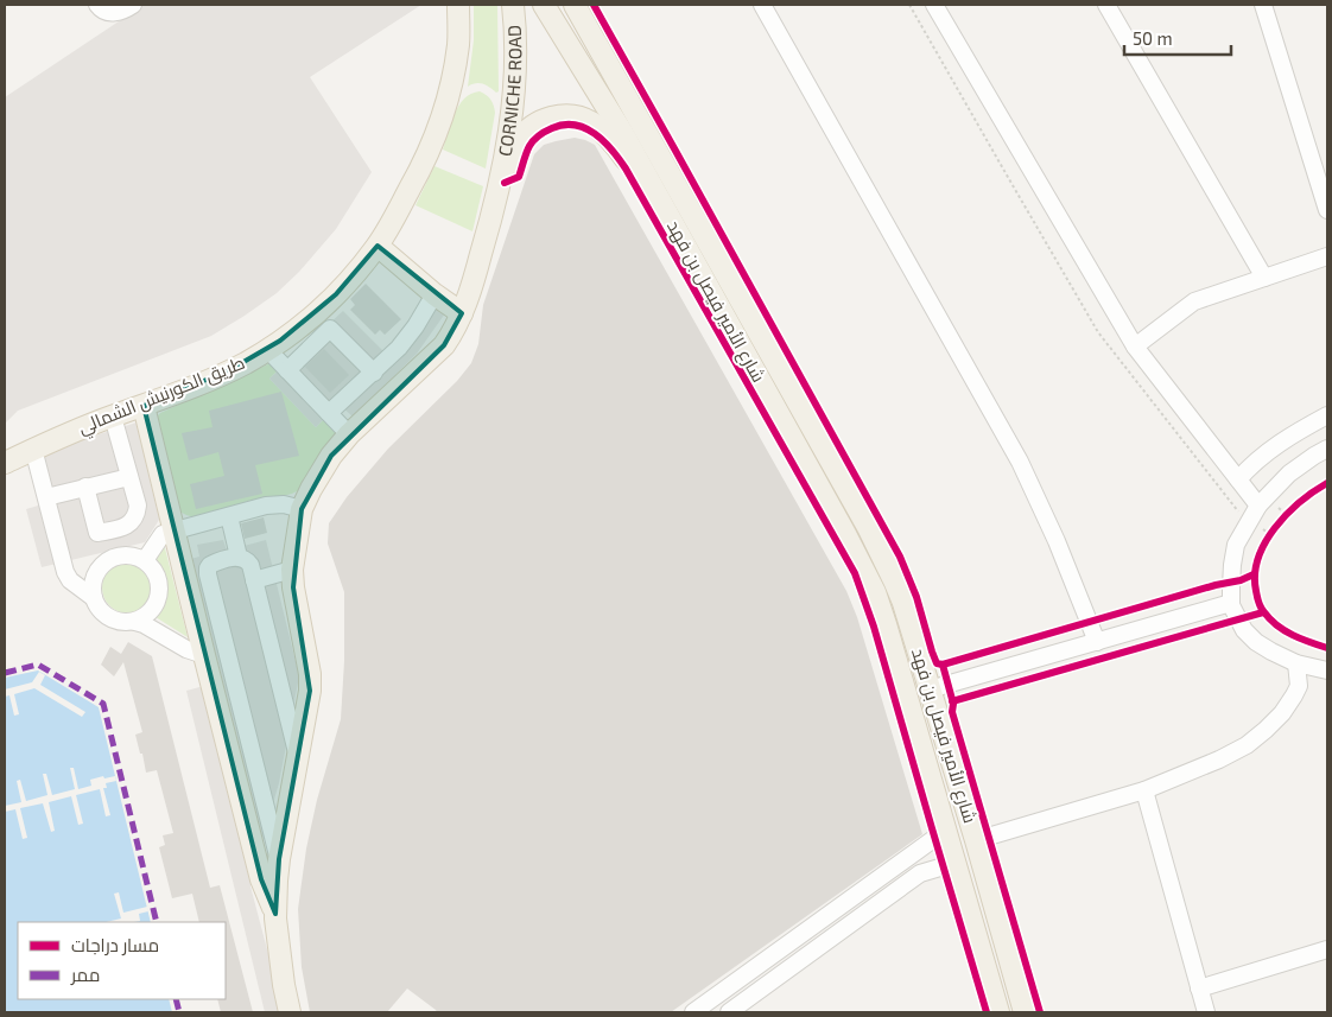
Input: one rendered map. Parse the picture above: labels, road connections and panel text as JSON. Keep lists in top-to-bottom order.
{
  "streets": {
    "main road": ["CORNICHE ROAD", "شارع الأمير فيصل بن فهد", "طريق الكورنيش الشمالي"]
  },
  "legend": ["مسار دراجات", "ممر"],
  "scale_bar": "50 m"
}
